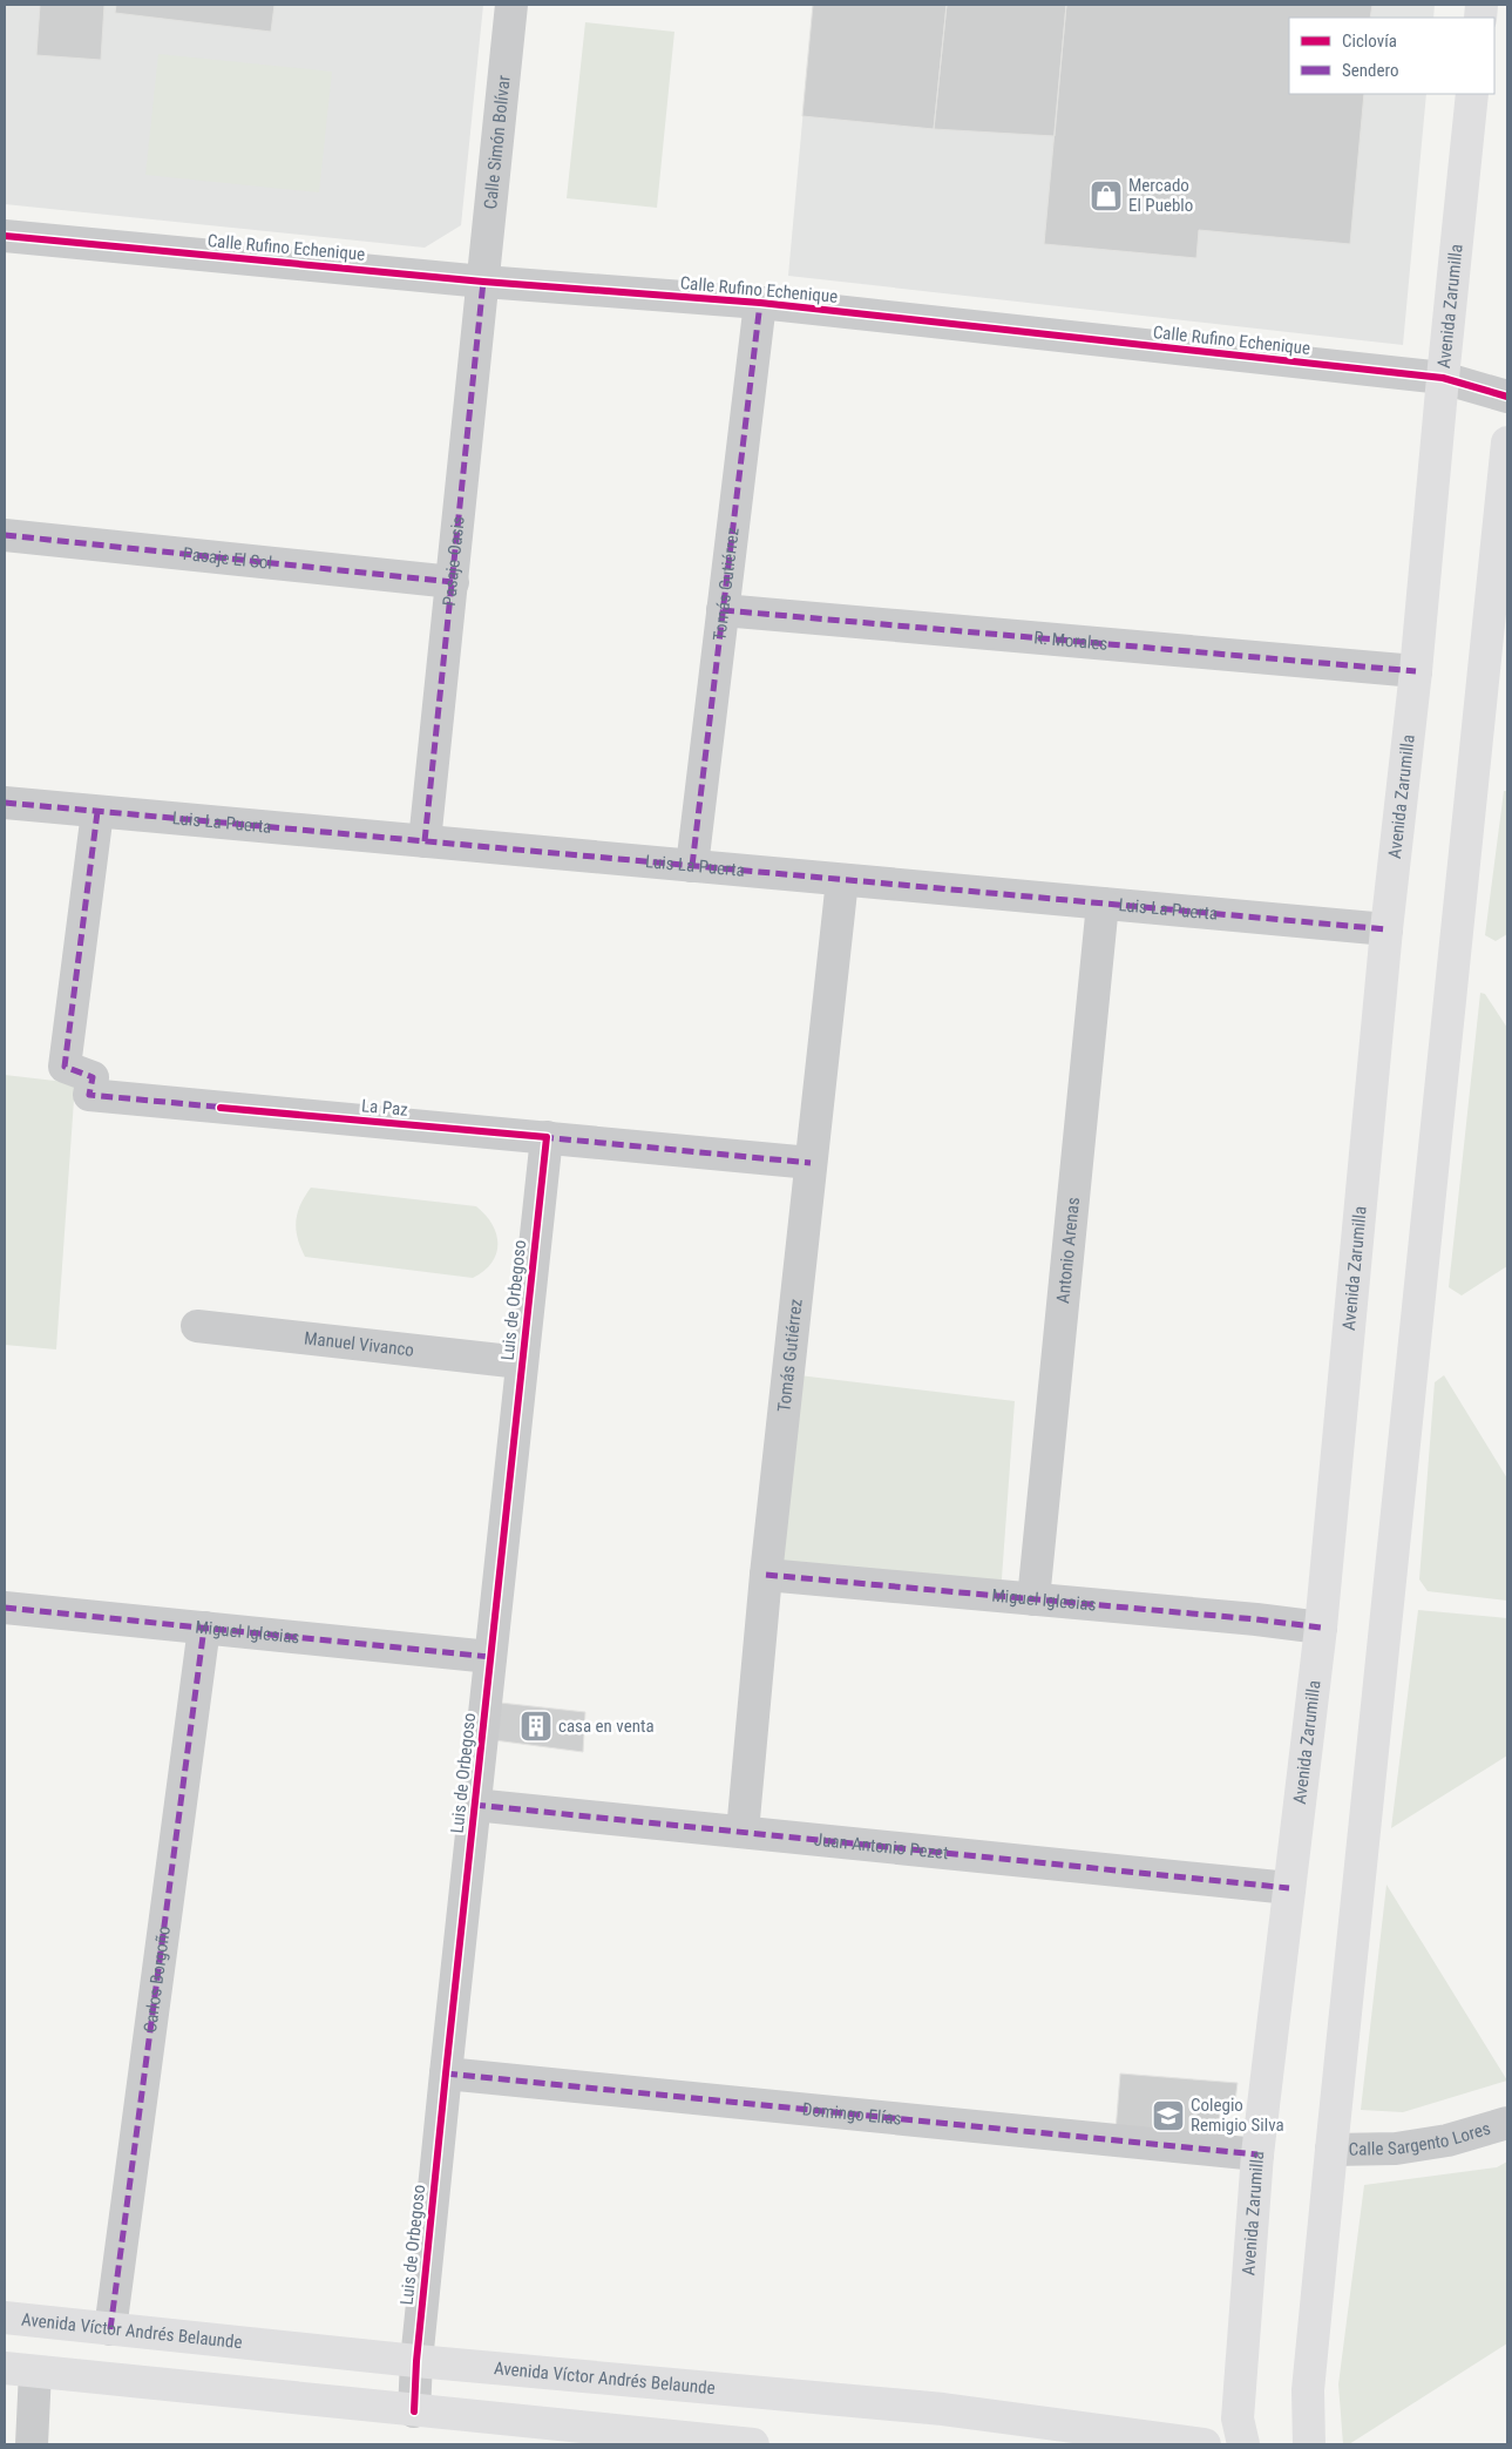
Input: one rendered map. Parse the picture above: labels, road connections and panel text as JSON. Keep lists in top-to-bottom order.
{
  "streets": {
    "main road": ["Avenida Zarumilla", "Avenida Víctor Andrés Belaunde"],
    "street": [
      "Calle Simón Bolívar",
      "Calle Rufino Echenique",
      "Pasaje El Sol",
      "Pasaje Oasis",
      "Tomás Gutiérrez",
      "R. Morales",
      "Luis La Puerta",
      "La Paz",
      "Antonio Arenas",
      "Luis de Orbegoso",
      "Manuel Vivanco",
      "Miguel Iglesias",
      "Juan Antonio Pezet",
      "Carlos Borgoño",
      "Domingo Elías",
      "Calle Sargento Lores"
    ]
  },
  "crossings": [
    ["Calle Simón Bolívar", "Calle Rufino Echenique"],
    ["Calle Simón Bolívar", "Pasaje Oasis"],
    ["Calle Rufino Echenique", "Avenida Zarumilla"],
    ["Calle Rufino Echenique", "Pasaje Oasis"],
    ["Calle Rufino Echenique", "Tomás Gutiérrez"],
    ["Avenida Zarumilla", "R. Morales"],
    ["Avenida Zarumilla", "Luis La Puerta"],
    ["Avenida Zarumilla", "Miguel Iglesias"],
    ["Avenida Zarumilla", "Juan Antonio Pezet"],
    ["Avenida Zarumilla", "Domingo Elías"],
    ["Pasaje El Sol", "Pasaje Oasis"],
    ["Pasaje Oasis", "Luis La Puerta"],
    ["Tomás Gutiérrez", "R. Morales"],
    ["Tomás Gutiérrez", "Luis La Puerta"],
    ["Tomás Gutiérrez", "La Paz"],
    ["Tomás Gutiérrez", "Miguel Iglesias"],
    ["Tomás Gutiérrez", "Juan Antonio Pezet"],
    ["Luis La Puerta", "La Paz"],
    ["Luis La Puerta", "Antonio Arenas"],
    ["La Paz", "Luis de Orbegoso"],
    ["Antonio Arenas", "Miguel Iglesias"],
    ["Luis de Orbegoso", "Manuel Vivanco"],
    ["Luis de Orbegoso", "Miguel Iglesias"],
    ["Luis de Orbegoso", "Juan Antonio Pezet"],
    ["Luis de Orbegoso", "Domingo Elías"],
    ["Luis de Orbegoso", "Avenida Víctor Andrés Belaunde"],
    ["Miguel Iglesias", "Carlos Borgoño"],
    ["Carlos Borgoño", "Avenida Víctor Andrés Belaunde"]
  ],
  "places": {
    "shop": ["Mercado El Pueblo"],
    "building": ["casa en venta"],
    "school or university": ["Colegio Remigio Silva"]
  },
  "legend": ["Ciclovía", "Sendero"]
}
